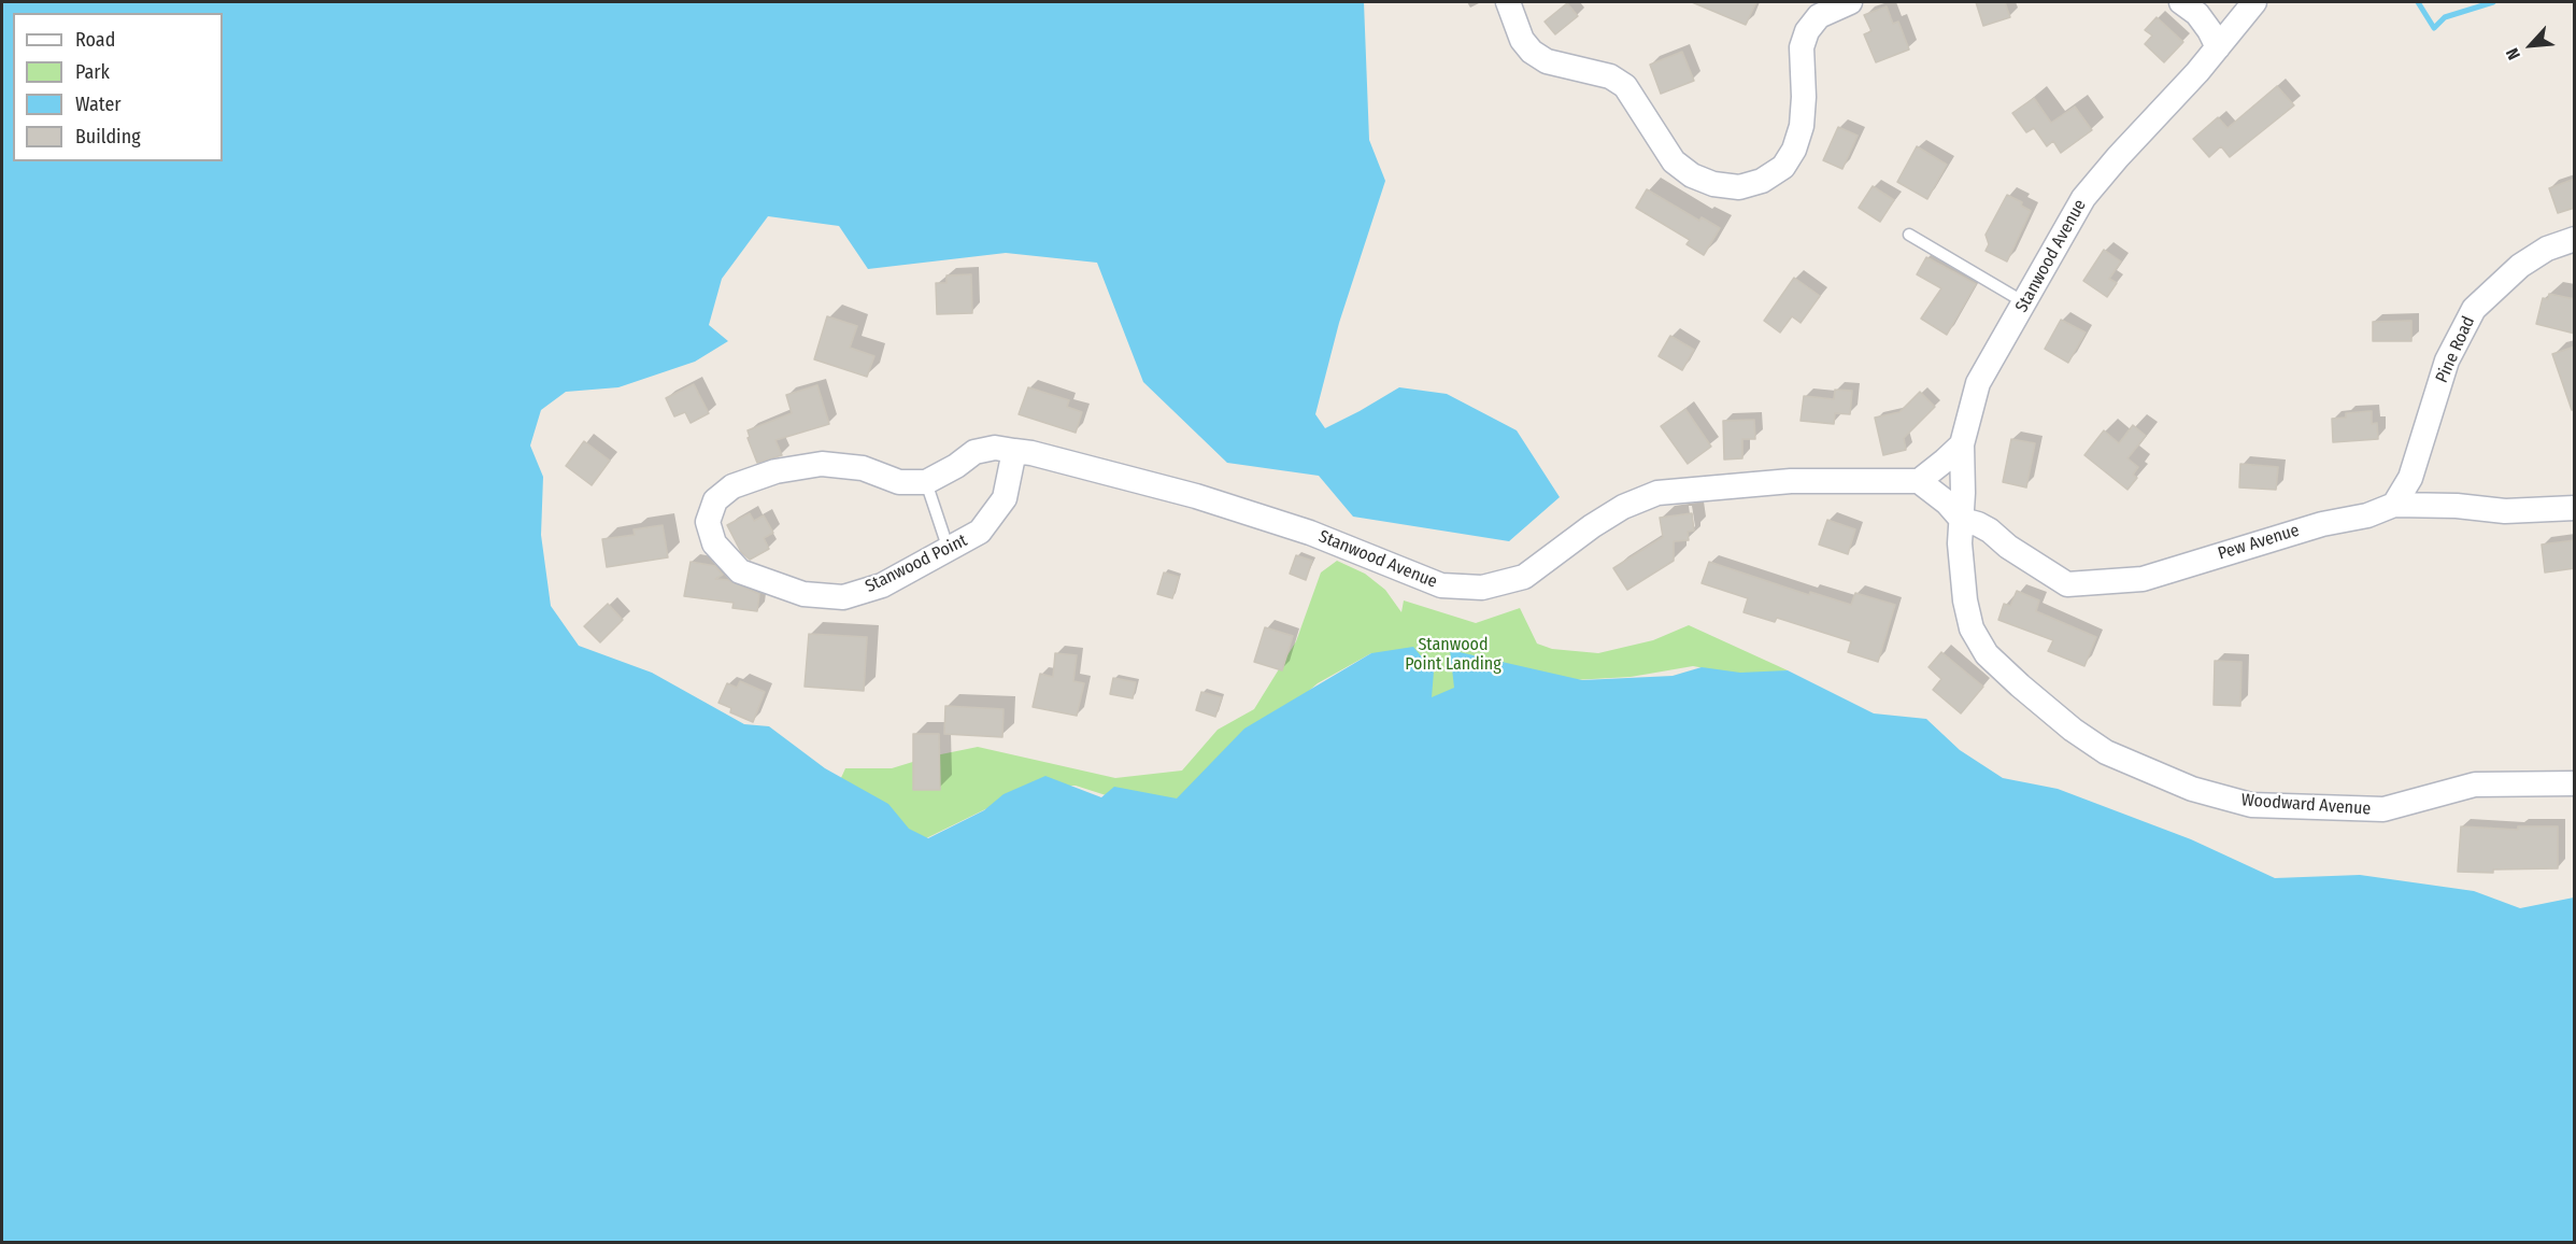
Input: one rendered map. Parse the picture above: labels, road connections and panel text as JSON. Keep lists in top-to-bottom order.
{
  "streets": {
    "street": [
      "Stanwood Avenue",
      "Pine Road",
      "Pew Avenue",
      "Stanwood Point",
      "Woodward Avenue"
    ]
  },
  "crossings": [
    ["Stanwood Avenue", "Pew Avenue"],
    ["Stanwood Avenue", "Stanwood Point"],
    ["Stanwood Avenue", "Woodward Avenue"],
    ["Pine Road", "Pew Avenue"],
    ["Pew Avenue", "Woodward Avenue"]
  ],
  "parks": ["Stanwood Point Landing"],
  "legend": [
    "Road",
    "Park",
    "Water",
    "Building"
  ],
  "north": "bottom left"
}
